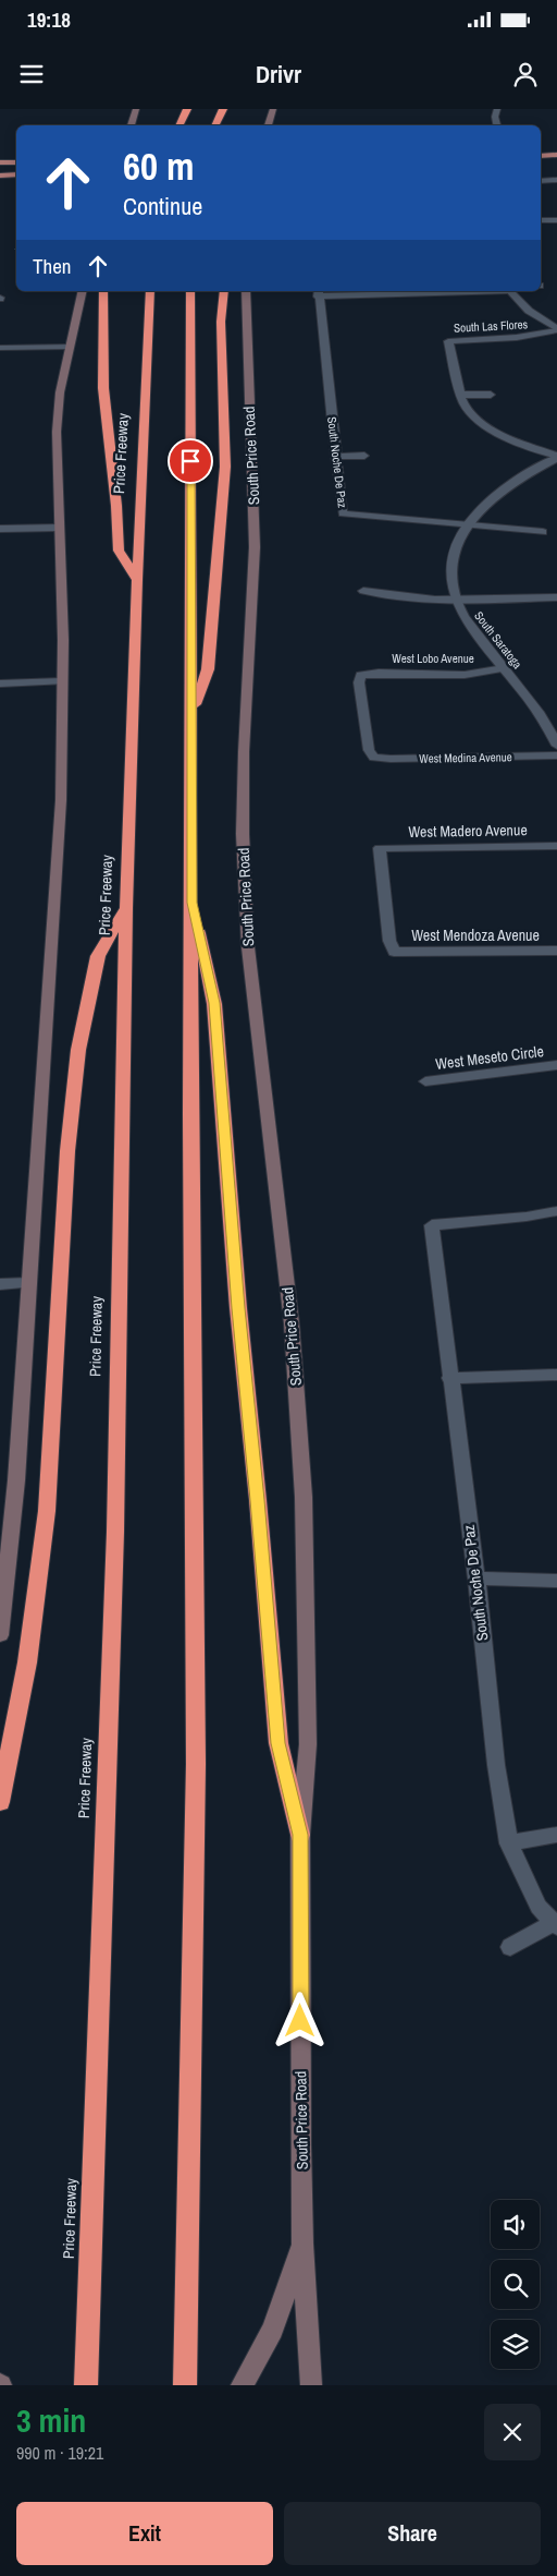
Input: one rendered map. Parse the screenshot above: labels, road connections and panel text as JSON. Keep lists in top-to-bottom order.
{
  "streets": {
    "highway": ["Price Freeway"],
    "main road": ["South Price Road"],
    "street": [
      "South Las Flores",
      "South Noche De Paz",
      "South Saratoga",
      "West Lobo Avenue",
      "West Medina Avenue",
      "West Madero Avenue",
      "West Mendoza Avenue",
      "West Meseto Circle"
    ]
  },
  "crossings": [
    ["South Las Flores", "South Saratoga"],
    ["South Noche De Paz", "South Saratoga"],
    ["South Saratoga", "West Lobo Avenue"],
    ["West Lobo Avenue", "West Medina Avenue"],
    ["West Madero Avenue", "West Mendoza Avenue"]
  ],
  "page": {
    "status": "19:18",
    "header": "Drivr",
    "turn": ["60 m", "Continue"],
    "then": "Then",
    "heading": ["3 min", "990 m · 19:21"],
    "buttons": ["Exit", "Share"]
  }
}
